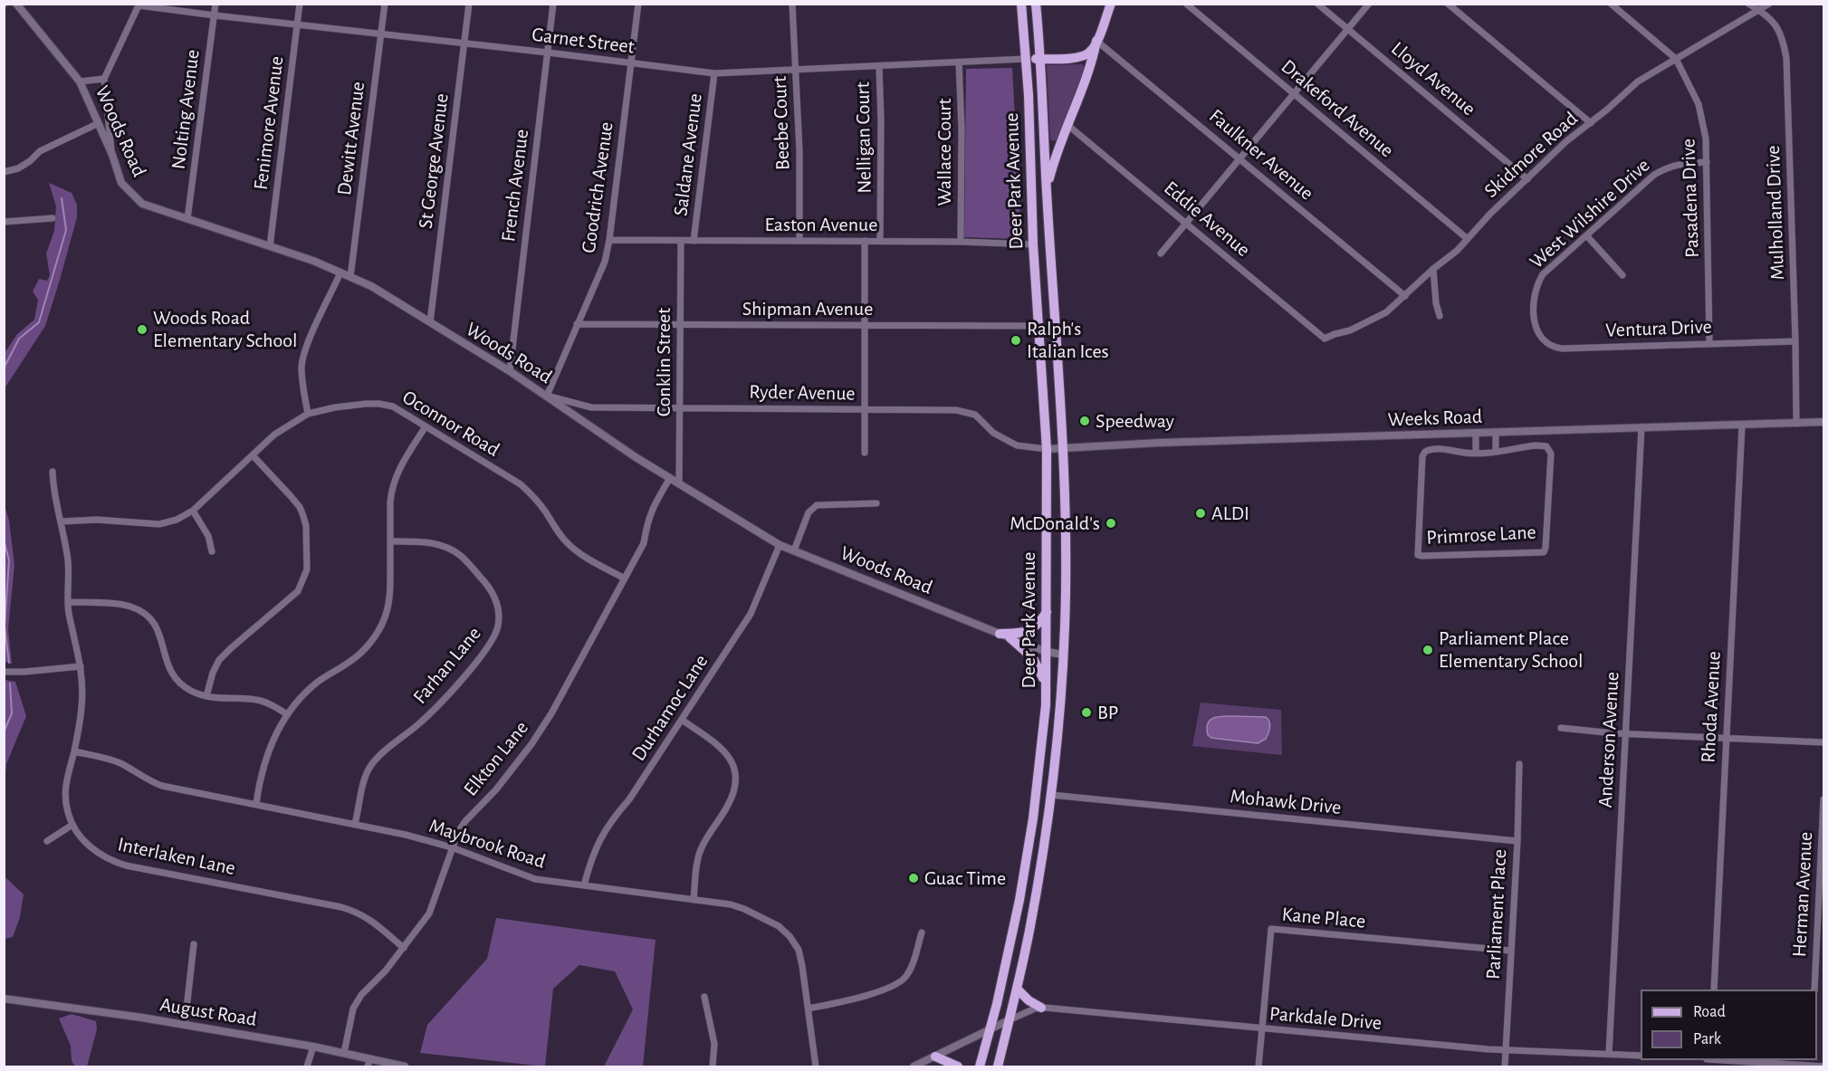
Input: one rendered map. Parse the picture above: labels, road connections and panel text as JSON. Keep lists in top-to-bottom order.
{
  "streets": {
    "main road": ["Deer Park Avenue"],
    "street": [
      "Garnet Street",
      "Lloyd Avenue",
      "Drakeford Avenue",
      "Nolting Avenue",
      "Fenimore Avenue",
      "Beebe Court",
      "Woods Road",
      "Nelligan Court",
      "Dewitt Avenue",
      "Wallace Court",
      "Saldane Avenue",
      "Faulkner Avenue",
      "Skidmore Road",
      "St George Avenue",
      "French Avenue",
      "Goodrich Avenue",
      "Pasadena Drive",
      "Mulholland Drive",
      "West Wilshire Drive",
      "Eddie Avenue",
      "Easton Avenue",
      "Shipman Avenue",
      "Ventura Drive",
      "Conklin Street",
      "Ryder Avenue",
      "Weeks Road",
      "Oconnor Road",
      "Primrose Lane",
      "Farhan Lane",
      "Rhoda Avenue",
      "Durhamoc Lane",
      "Anderson Avenue",
      "Elkton Lane",
      "Mohawk Drive",
      "Maybrook Road",
      "Interlaken Lane",
      "Herman Avenue",
      "Parliament Place",
      "Kane Place",
      "August Road",
      "Parkdale Drive"
    ]
  },
  "crossings": [
    ["Garnet Street", "Nolting Avenue"],
    ["Garnet Street", "Fenimore Avenue"],
    ["Garnet Street", "Beebe Court"],
    ["Garnet Street", "Nelligan Court"],
    ["Garnet Street", "Dewitt Avenue"],
    ["Garnet Street", "Wallace Court"],
    ["Garnet Street", "Saldane Avenue"],
    ["Garnet Street", "St George Avenue"],
    ["Garnet Street", "Deer Park Avenue"],
    ["Garnet Street", "French Avenue"],
    ["Garnet Street", "Goodrich Avenue"],
    ["Lloyd Avenue", "Skidmore Road"],
    ["Drakeford Avenue", "Skidmore Road"],
    ["Nolting Avenue", "Woods Road"],
    ["Fenimore Avenue", "Woods Road"],
    ["Beebe Court", "Easton Avenue"],
    ["Woods Road", "Dewitt Avenue"],
    ["Woods Road", "St George Avenue"],
    ["Woods Road", "Deer Park Avenue"],
    ["Woods Road", "French Avenue"],
    ["Woods Road", "Goodrich Avenue"],
    ["Woods Road", "Conklin Street"],
    ["Woods Road", "Ryder Avenue"],
    ["Woods Road", "Durhamoc Lane"],
    ["Woods Road", "Elkton Lane"],
    ["Nelligan Court", "Easton Avenue"],
    ["Wallace Court", "Easton Avenue"],
    ["Saldane Avenue", "Easton Avenue"],
    ["Faulkner Avenue", "Skidmore Road"],
    ["Skidmore Road", "Pasadena Drive"],
    ["Skidmore Road", "Mulholland Drive"],
    ["Skidmore Road", "Eddie Avenue"],
    ["Deer Park Avenue", "Easton Avenue"],
    ["Deer Park Avenue", "Shipman Avenue"],
    ["Deer Park Avenue", "Ryder Avenue"],
    ["Deer Park Avenue", "Weeks Road"],
    ["Deer Park Avenue", "Mohawk Drive"],
    ["Deer Park Avenue", "Parkdale Drive"],
    ["Goodrich Avenue", "Easton Avenue"],
    ["Goodrich Avenue", "Shipman Avenue"],
    ["Goodrich Avenue", "Ryder Avenue"],
    ["Pasadena Drive", "West Wilshire Drive"],
    ["Pasadena Drive", "Ventura Drive"],
    ["Mulholland Drive", "Ventura Drive"],
    ["Mulholland Drive", "Weeks Road"],
    ["West Wilshire Drive", "Ventura Drive"],
    ["Easton Avenue", "Conklin Street"],
    ["Shipman Avenue", "Conklin Street"],
    ["Conklin Street", "Ryder Avenue"],
    ["Ryder Avenue", "Weeks Road"],
    ["Weeks Road", "Rhoda Avenue"],
    ["Weeks Road", "Anderson Avenue"],
    ["Oconnor Road", "Elkton Lane"],
    ["Oconnor Road", "Interlaken Lane"],
    ["Farhan Lane", "Maybrook Road"],
    ["Durhamoc Lane", "Maybrook Road"],
    ["Anderson Avenue", "Parkdale Drive"],
    ["Elkton Lane", "Maybrook Road"],
    ["Elkton Lane", "Interlaken Lane"],
    ["Elkton Lane", "August Road"],
    ["Mohawk Drive", "Parliament Place"],
    ["Maybrook Road", "Interlaken Lane"],
    ["Parliament Place", "Kane Place"],
    ["Parliament Place", "Parkdale Drive"],
    ["Kane Place", "Parkdale Drive"]
  ],
  "places": [
    "Woods Road Elementary School",
    "Ralph's Italian Ices",
    "Speedway",
    "ALDI",
    "McDonald's",
    "Parliament Place Elementary School",
    "BP",
    "Guac Time"
  ],
  "legend": ["Road", "Park"]
}
